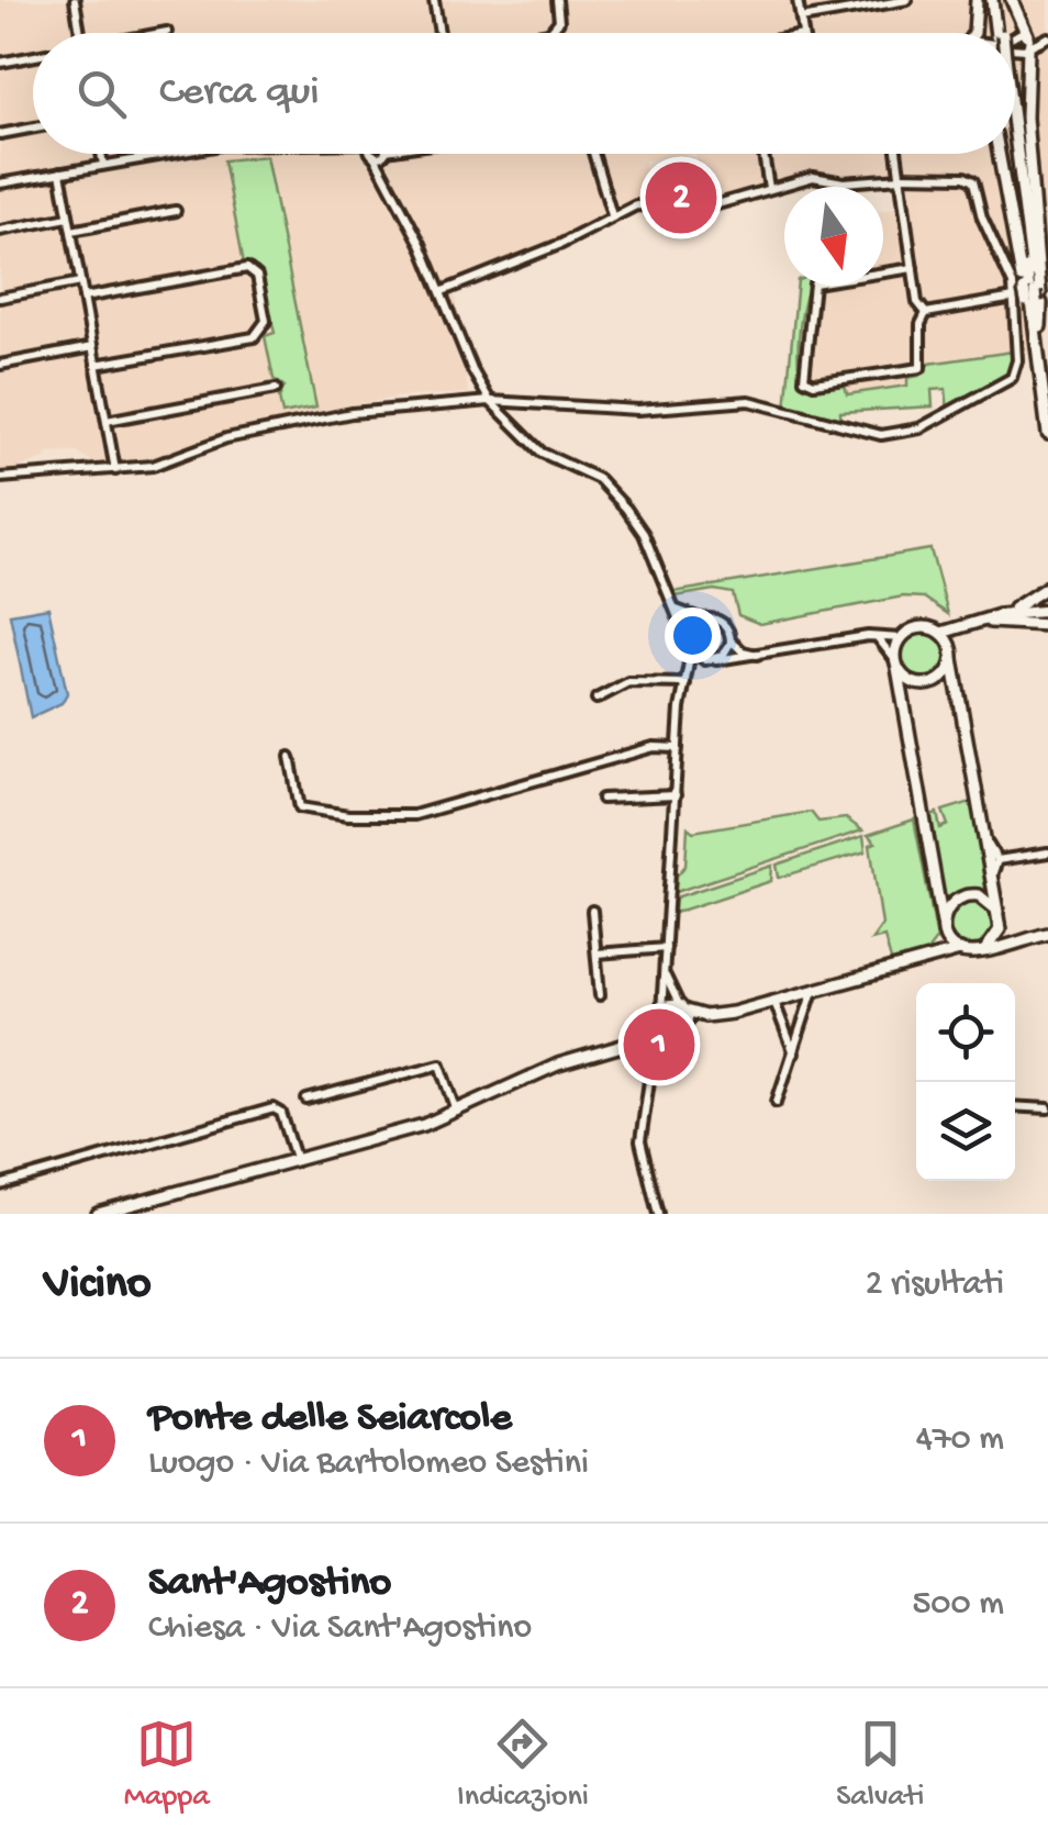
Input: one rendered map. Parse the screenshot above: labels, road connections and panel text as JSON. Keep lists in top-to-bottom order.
{
  "north": "bottom",
  "page": {
    "search": "Cerca qui",
    "pins": ["2", "1"],
    "heading": ["Vicino", "2 risultati"],
    "list": [
      {
        "mark": "1",
        "name": "Ponte delle Seiarcole",
        "note": "Luogo · Via Bartolomeo Sestini",
        "value": "470 m"
      },
      {
        "mark": "2",
        "name": "Sant'Agostino",
        "note": "Chiesa · Via Sant'Agostino",
        "value": "500 m"
      }
    ],
    "nav": ["Mappa", "Indicazioni", "Salvati"]
  }
}
